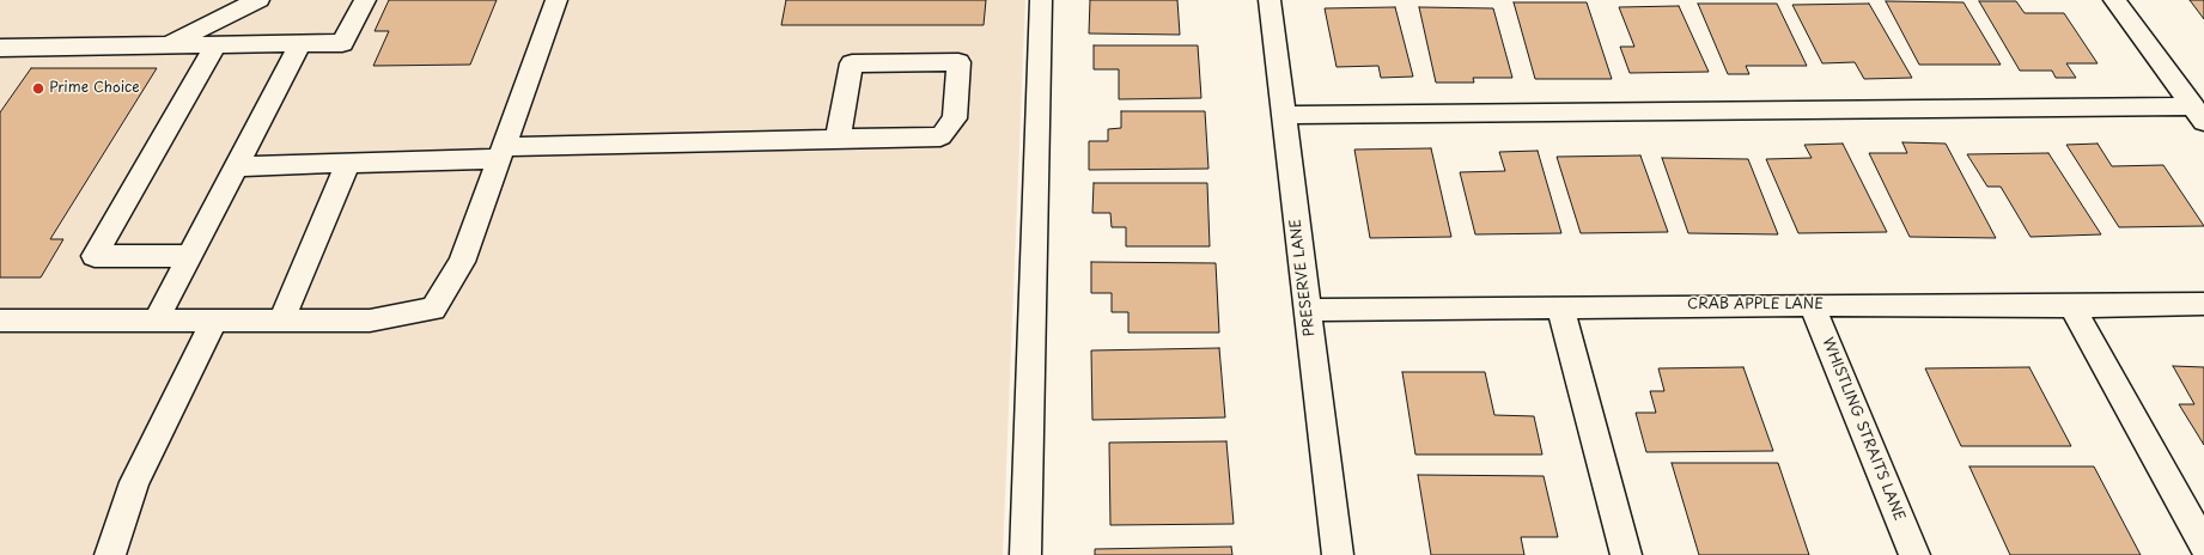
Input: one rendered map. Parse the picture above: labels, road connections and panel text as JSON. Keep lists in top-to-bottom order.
{
  "streets": {
    "street": ["PRESERVE LANE", "CRAB APPLE LANE", "WHISTLING STRAITS LANE"]
  },
  "crossings": [
    ["PRESERVE LANE", "CRAB APPLE LANE"],
    ["CRAB APPLE LANE", "WHISTLING STRAITS LANE"]
  ],
  "places": ["Prime Choice"]
}
